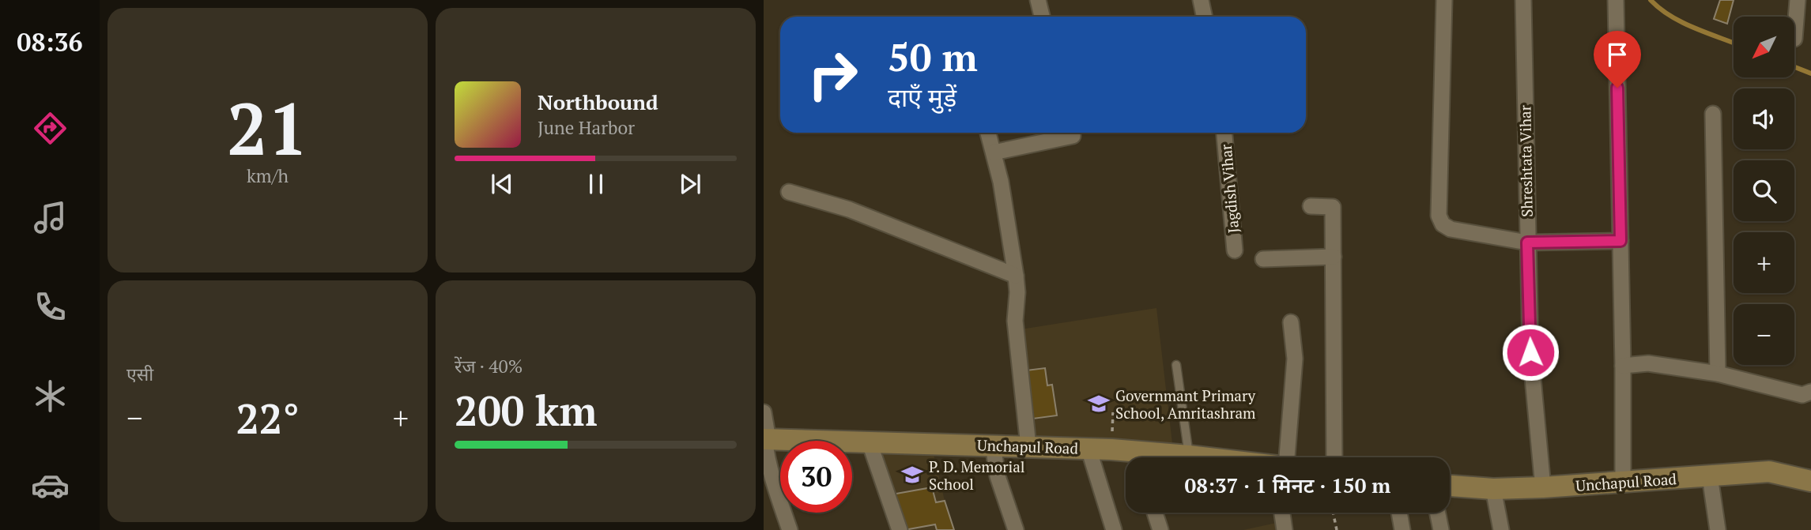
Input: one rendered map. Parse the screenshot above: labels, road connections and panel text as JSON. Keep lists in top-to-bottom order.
{
  "streets": {
    "street": ["Shreshtata Vihar", "Jagdish Vihar", "Unchapul Road"]
  },
  "crossings": [
    ["Shreshtata Vihar", "Unchapul Road"]
  ],
  "places": {
    "school or university": ["Governmant Primary School, Amritashram", "P. D. Memorial School"]
  },
  "north": "bottom left",
  "page": {
    "tabs": "08:36",
    "tile": [
      ["21", "km/h"],
      "एसी",
      ["रेंज · 40%", "200 km"]
    ],
    "map_buttons": ["+", "−"],
    "turn": ["50 m", "दाएँ मुड़ें"],
    "song": ["Northbound", "June Harbor"],
    "heat": ["−", "22°", "+"],
    "limit": "30",
    "trip": "08:37 · 1 मिनट · 150 m"
  }
}
